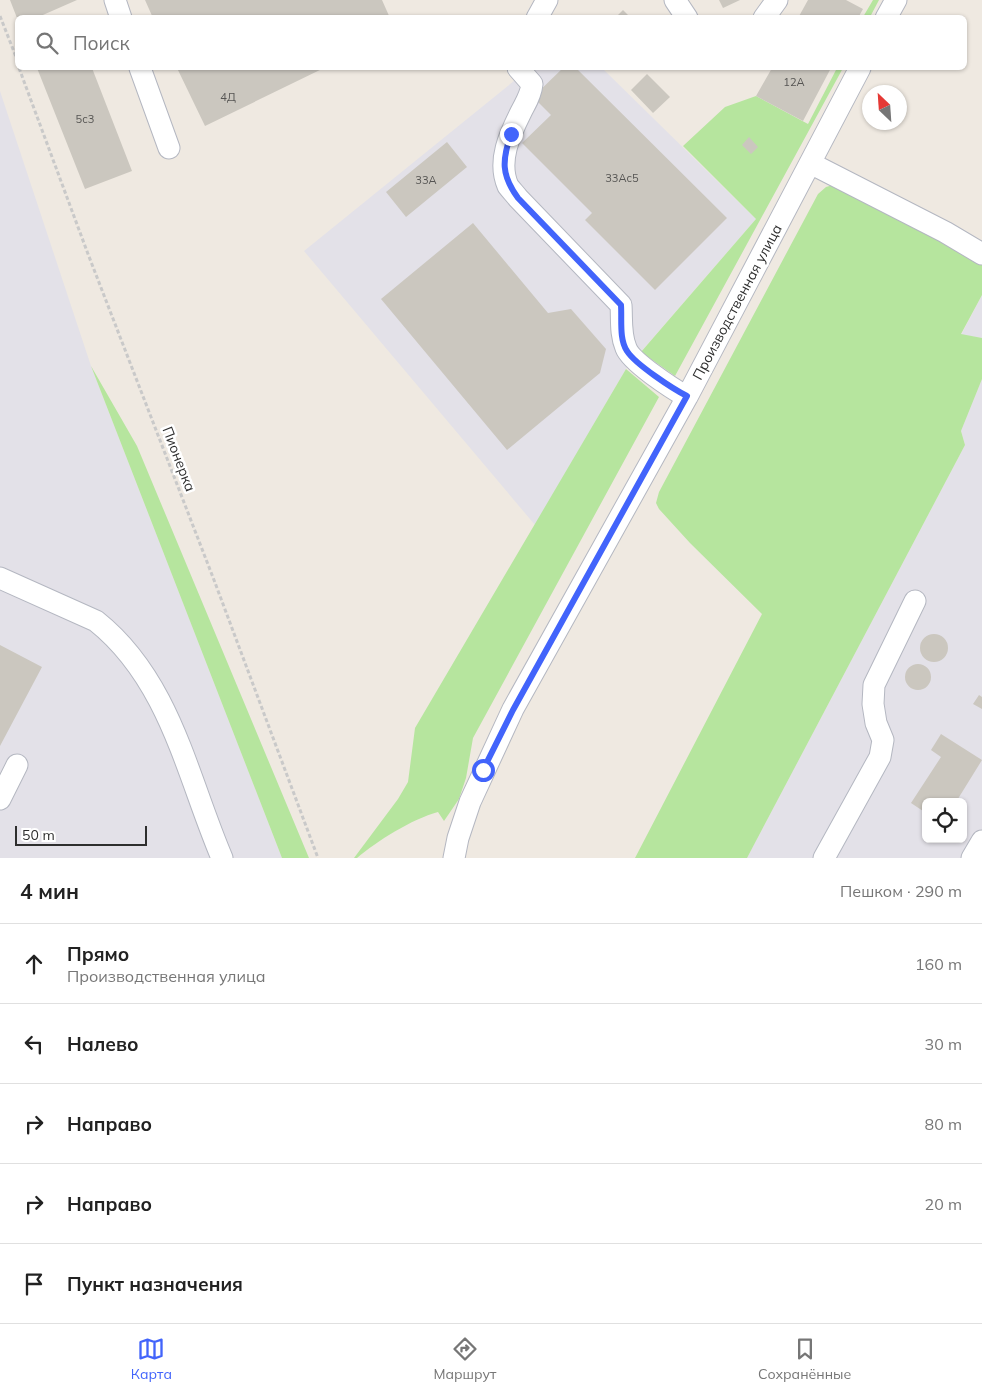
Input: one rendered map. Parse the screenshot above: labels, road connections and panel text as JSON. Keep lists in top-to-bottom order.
{
  "streets": {
    "street": ["Производственная улица"],
    "path": ["Пионерка"]
  },
  "house_numbers": [
    "12А",
    "4Д",
    "5с3",
    "33Ас5",
    "33А"
  ],
  "scale_bar": "50 m",
  "north": "top left",
  "page": {
    "search": "Поиск",
    "scale": "50 m",
    "heading": ["4 мин", "Пешком · 290 m"],
    "list": [
      ["Прямо", "Производственная улица", "160 m"],
      ["Налево", "30 m"],
      ["Направо", "80 m"],
      ["Направо", "20 m"],
      "Пункт назначения"
    ],
    "nav": ["Карта", "Маршрут", "Сохранённые"]
  }
}
